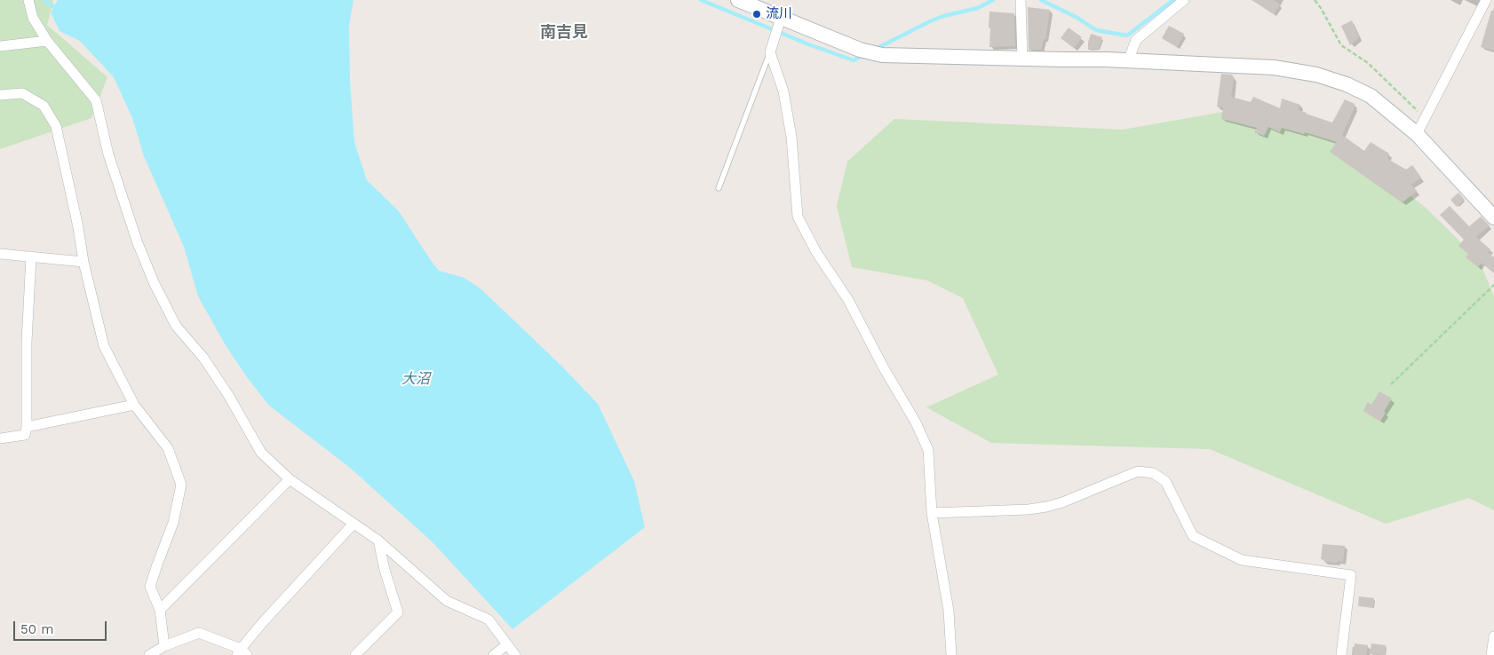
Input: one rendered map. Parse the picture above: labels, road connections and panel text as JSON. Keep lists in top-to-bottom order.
{
  "districts": ["南吉見"],
  "water": ["大沼"],
  "places": ["流川"],
  "scale_bar": "50 m"
}
